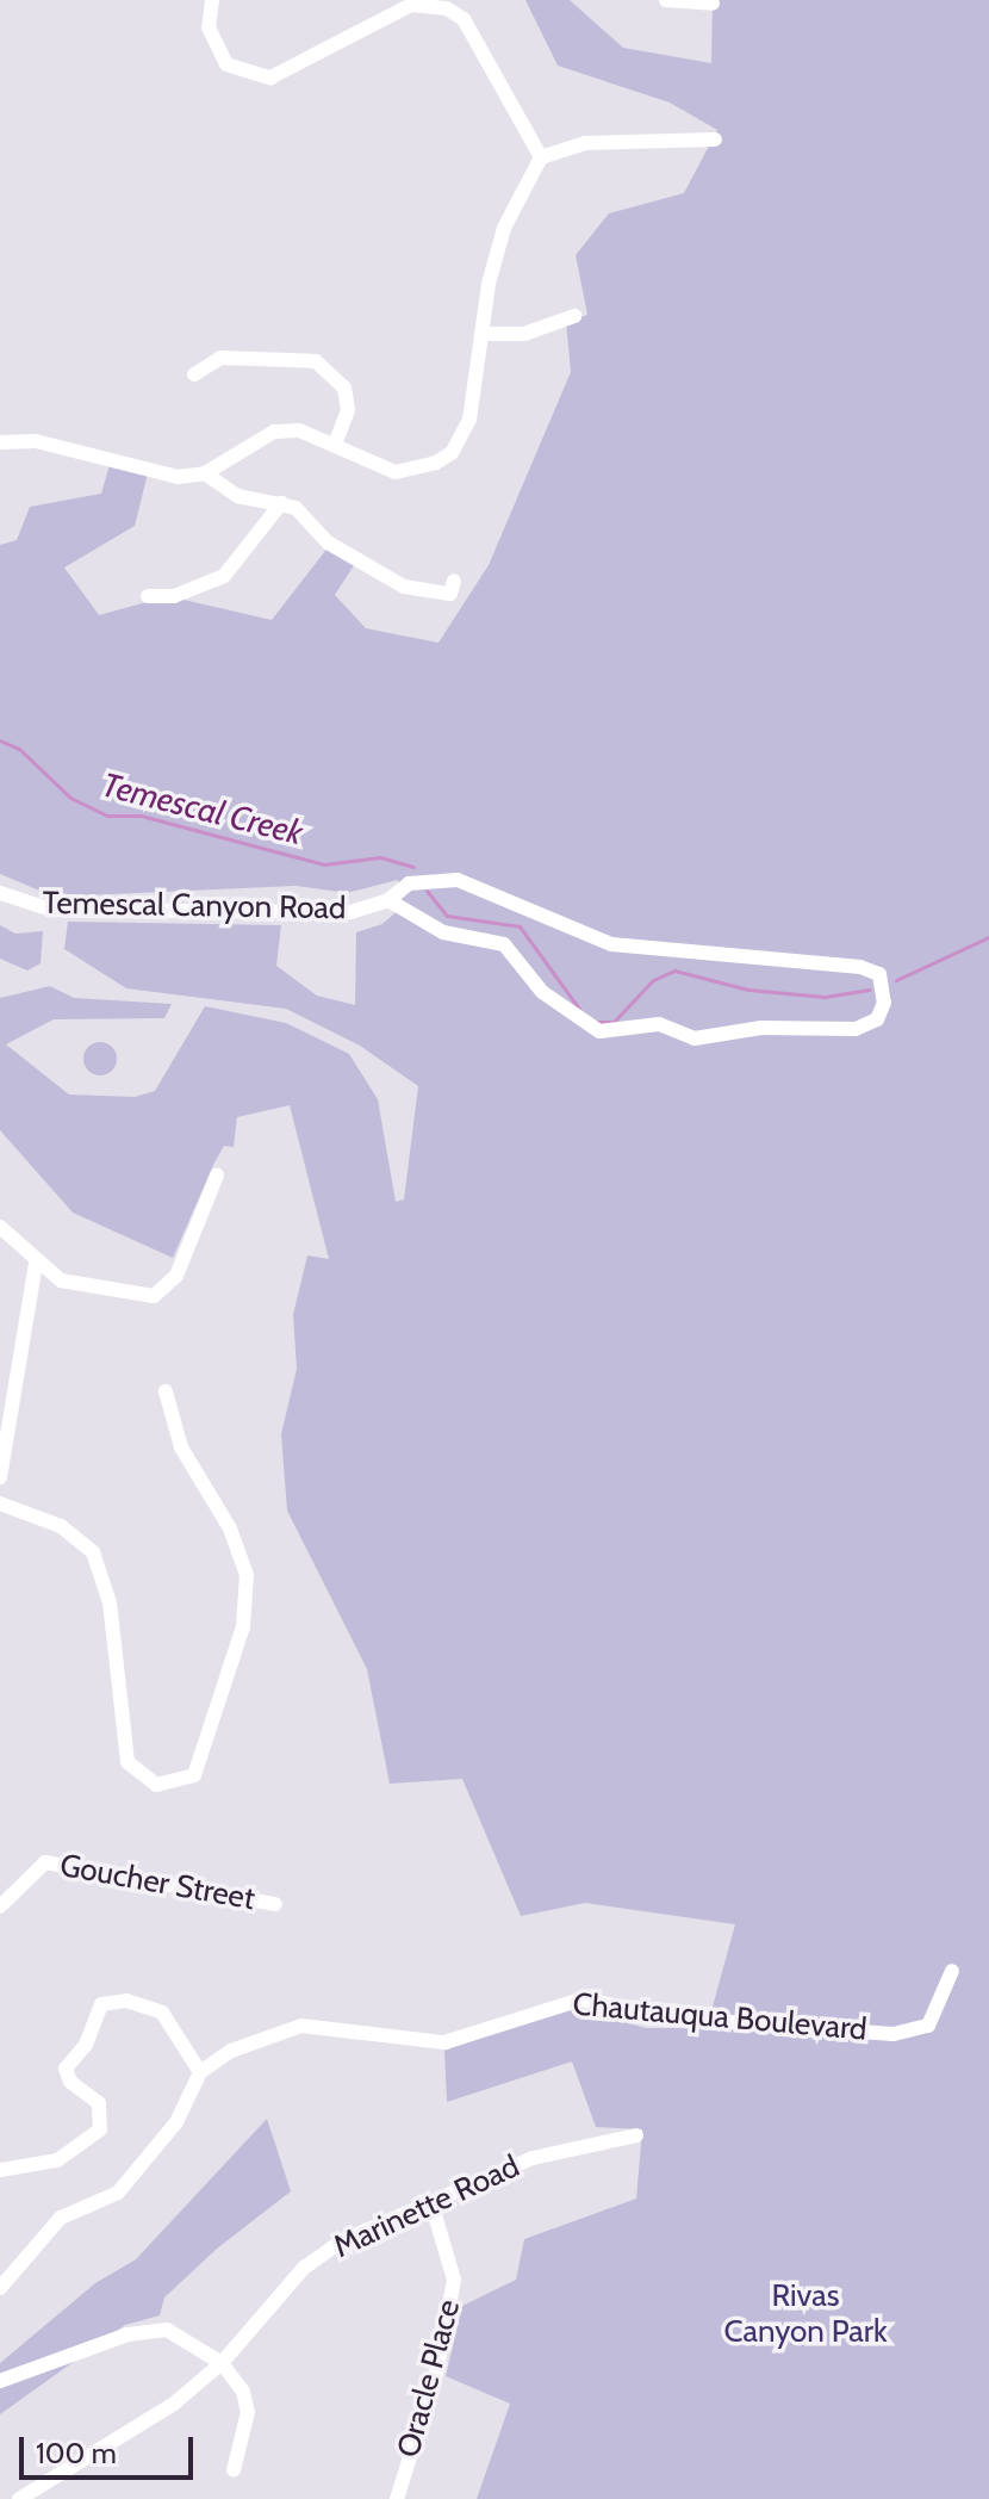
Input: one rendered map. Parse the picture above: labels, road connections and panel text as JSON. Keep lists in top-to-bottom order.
{
  "streets": {
    "street": [
      "Temescal Canyon Road",
      "Goucher Street",
      "Chautauqua Boulevard",
      "Marinette Road",
      "Oracle Place"
    ]
  },
  "crossings": [
    ["Marinette Road", "Oracle Place"]
  ],
  "water": ["Temescal Creek"],
  "parks": ["Rivas Canyon Park"],
  "scale_bar": "100 m"
}
